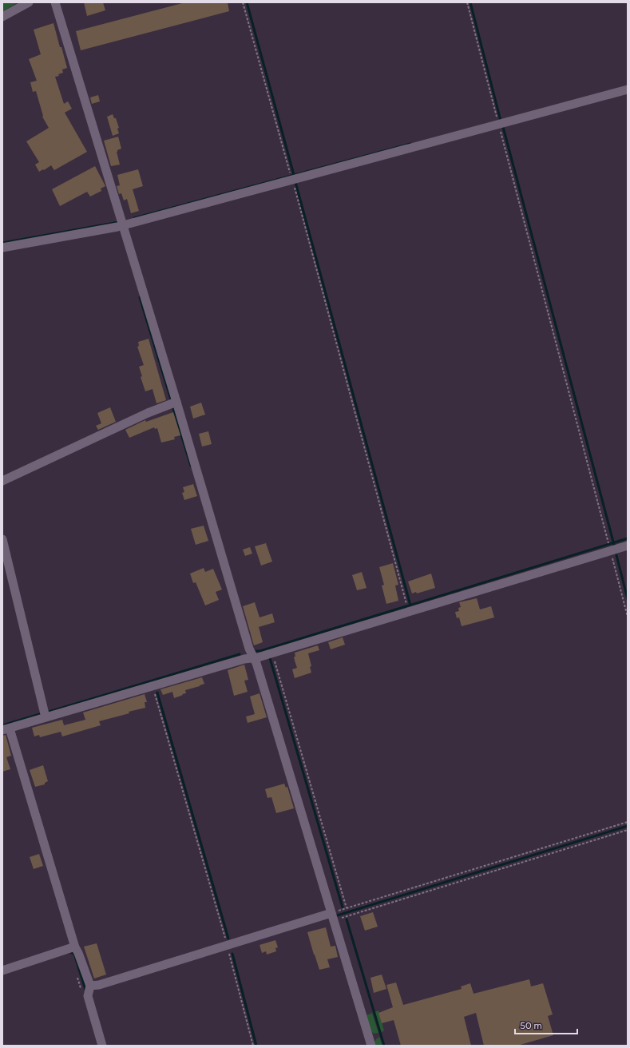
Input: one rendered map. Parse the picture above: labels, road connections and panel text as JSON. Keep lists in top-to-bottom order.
{
  "scale_bar": "50 m"
}
